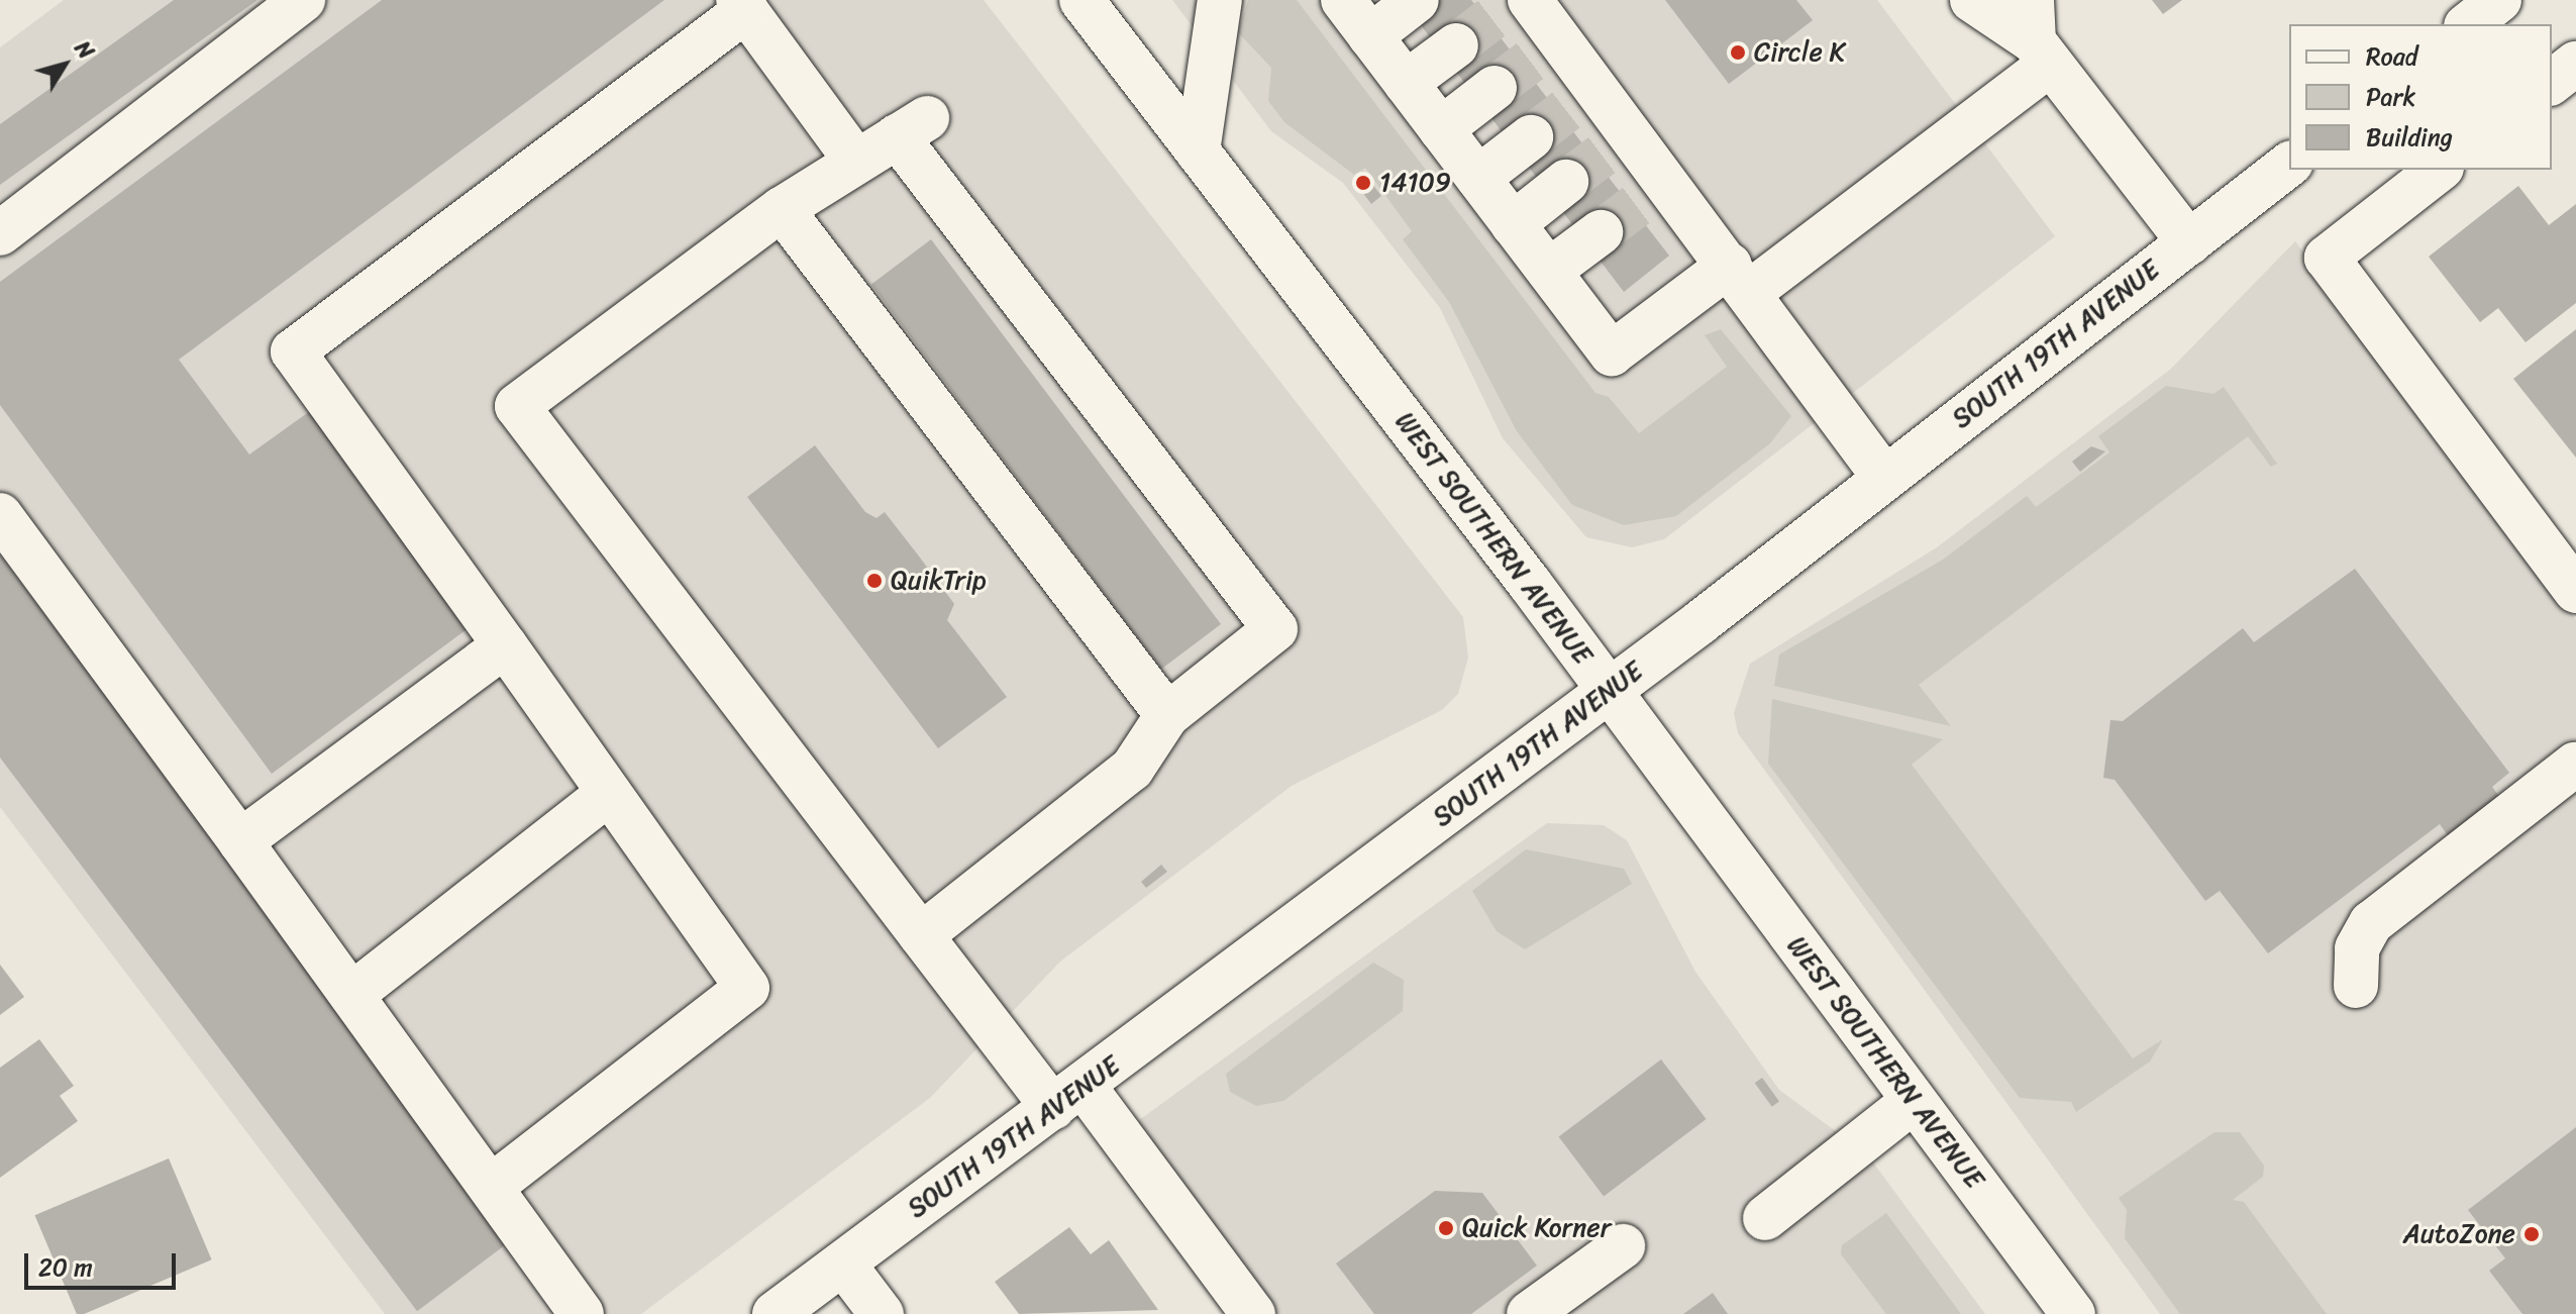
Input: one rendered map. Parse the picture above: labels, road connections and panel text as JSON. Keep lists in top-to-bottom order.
{
  "streets": {
    "main road": ["SOUTH 19TH AVENUE", "WEST SOUTHERN AVENUE"]
  },
  "crossings": [
    ["SOUTH 19TH AVENUE", "WEST SOUTHERN AVENUE"]
  ],
  "places": [
    "Circle K",
    "14109",
    "QuikTrip",
    "Quick Korner",
    "AutoZone"
  ],
  "legend": ["Road", "Park", "Building"],
  "scale_bar": "20 m",
  "north": "top right"
}
